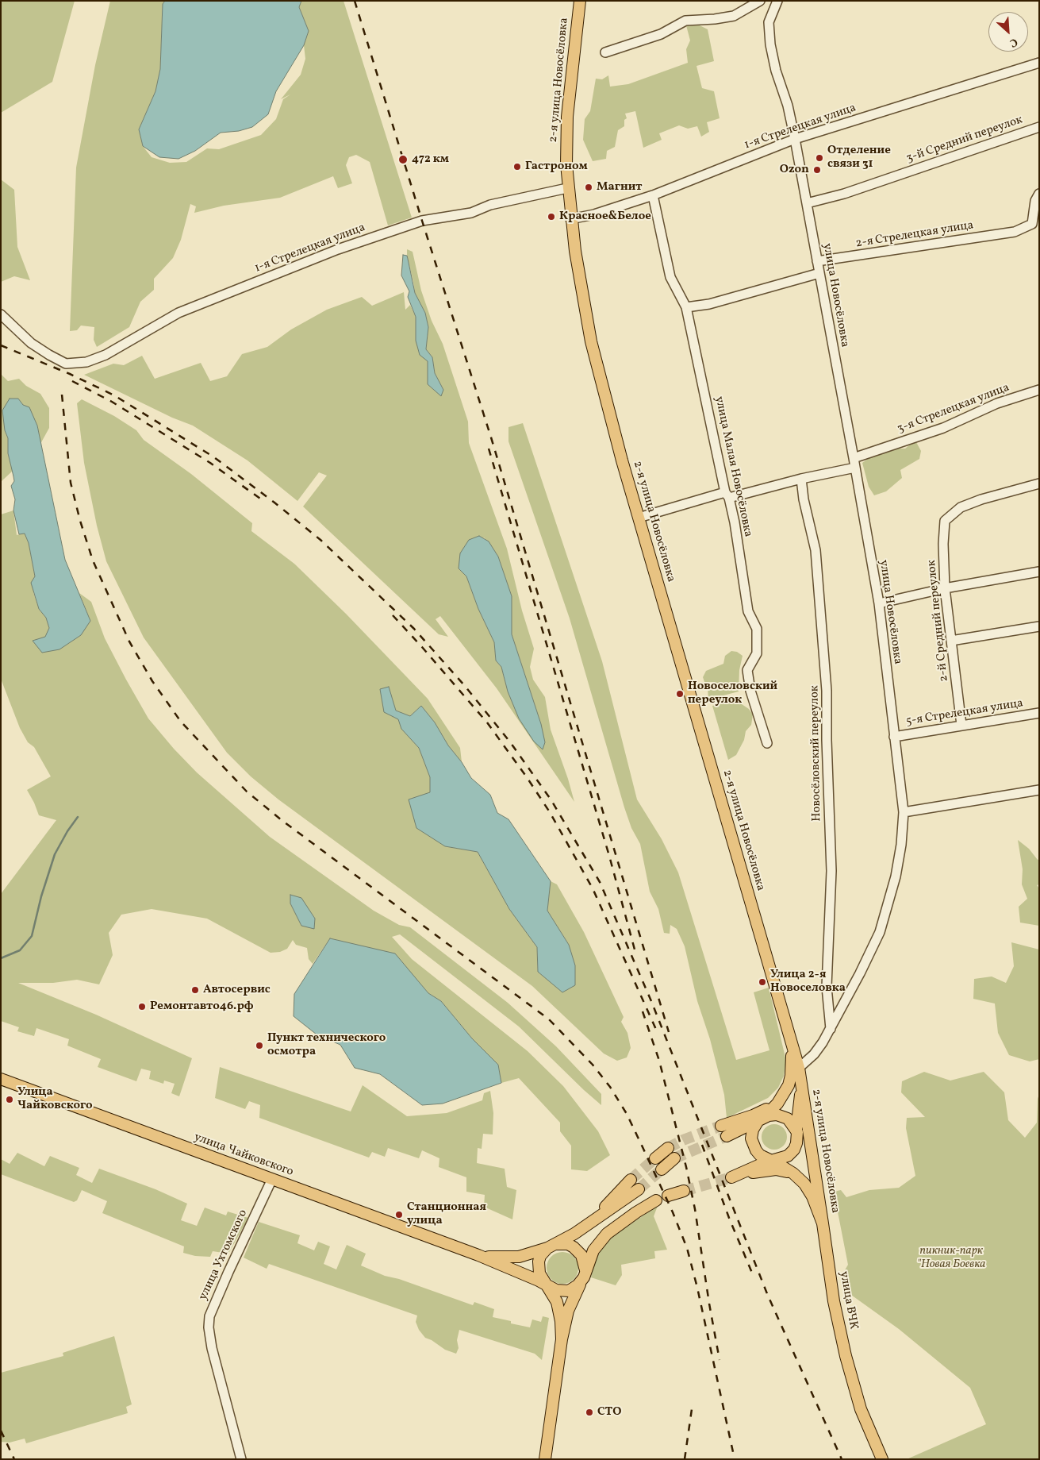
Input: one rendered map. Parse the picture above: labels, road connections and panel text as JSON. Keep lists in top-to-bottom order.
{
  "streets": {
    "main road": ["2-я улица Новосёловка", "улица Чайковского", "улица ВЧК"],
    "street": [
      "1-я Стрелецкая улица",
      "3-й Средний переулок",
      "2-я Стрелецкая улица",
      "улица Новосёловка",
      "3-я Стрелецкая улица",
      "улица Малая Новосёловка",
      "2-й Средний переулок",
      "5-я Стрелецкая улица",
      "Новосёловский переулок",
      "улица Ухтомского"
    ]
  },
  "crossings": [
    ["2-я улица Новосёловка", "1-я Стрелецкая улица"],
    ["2-я улица Новосёловка", "улица Новосёловка"],
    ["2-я улица Новосёловка", "3-я Стрелецкая улица"],
    ["2-я улица Новосёловка", "улица ВЧК"],
    ["1-я Стрелецкая улица", "улица Новосёловка"],
    ["1-я Стрелецкая улица", "улица Малая Новосёловка"],
    ["3-й Средний переулок", "улица Новосёловка"],
    ["2-я Стрелецкая улица", "улица Новосёловка"],
    ["улица Новосёловка", "3-я Стрелецкая улица"],
    ["улица Новосёловка", "5-я Стрелецкая улица"],
    ["улица Новосёловка", "Новосёловский переулок"],
    ["3-я Стрелецкая улица", "улица Малая Новосёловка"],
    ["3-я Стрелецкая улица", "Новосёловский переулок"],
    ["2-й Средний переулок", "5-я Стрелецкая улица"],
    ["улица Чайковского", "улица Ухтомского"]
  ],
  "parks": ["пикник-парк \"Новая Боевка"],
  "places": [
    "Отделение связи 31",
    "472 км",
    "Гастроном",
    "Ozon",
    "Магнит",
    "Красное&Белое",
    "Новоселовский переулок",
    "Улица 2-я Новоселовка",
    "Автосервис",
    "Ремонтавто46.рф",
    "Пункт технического осмотра",
    "Улица Чайковского",
    "Станционная улица",
    "СТО"
  ],
  "north": "bottom right"
}
